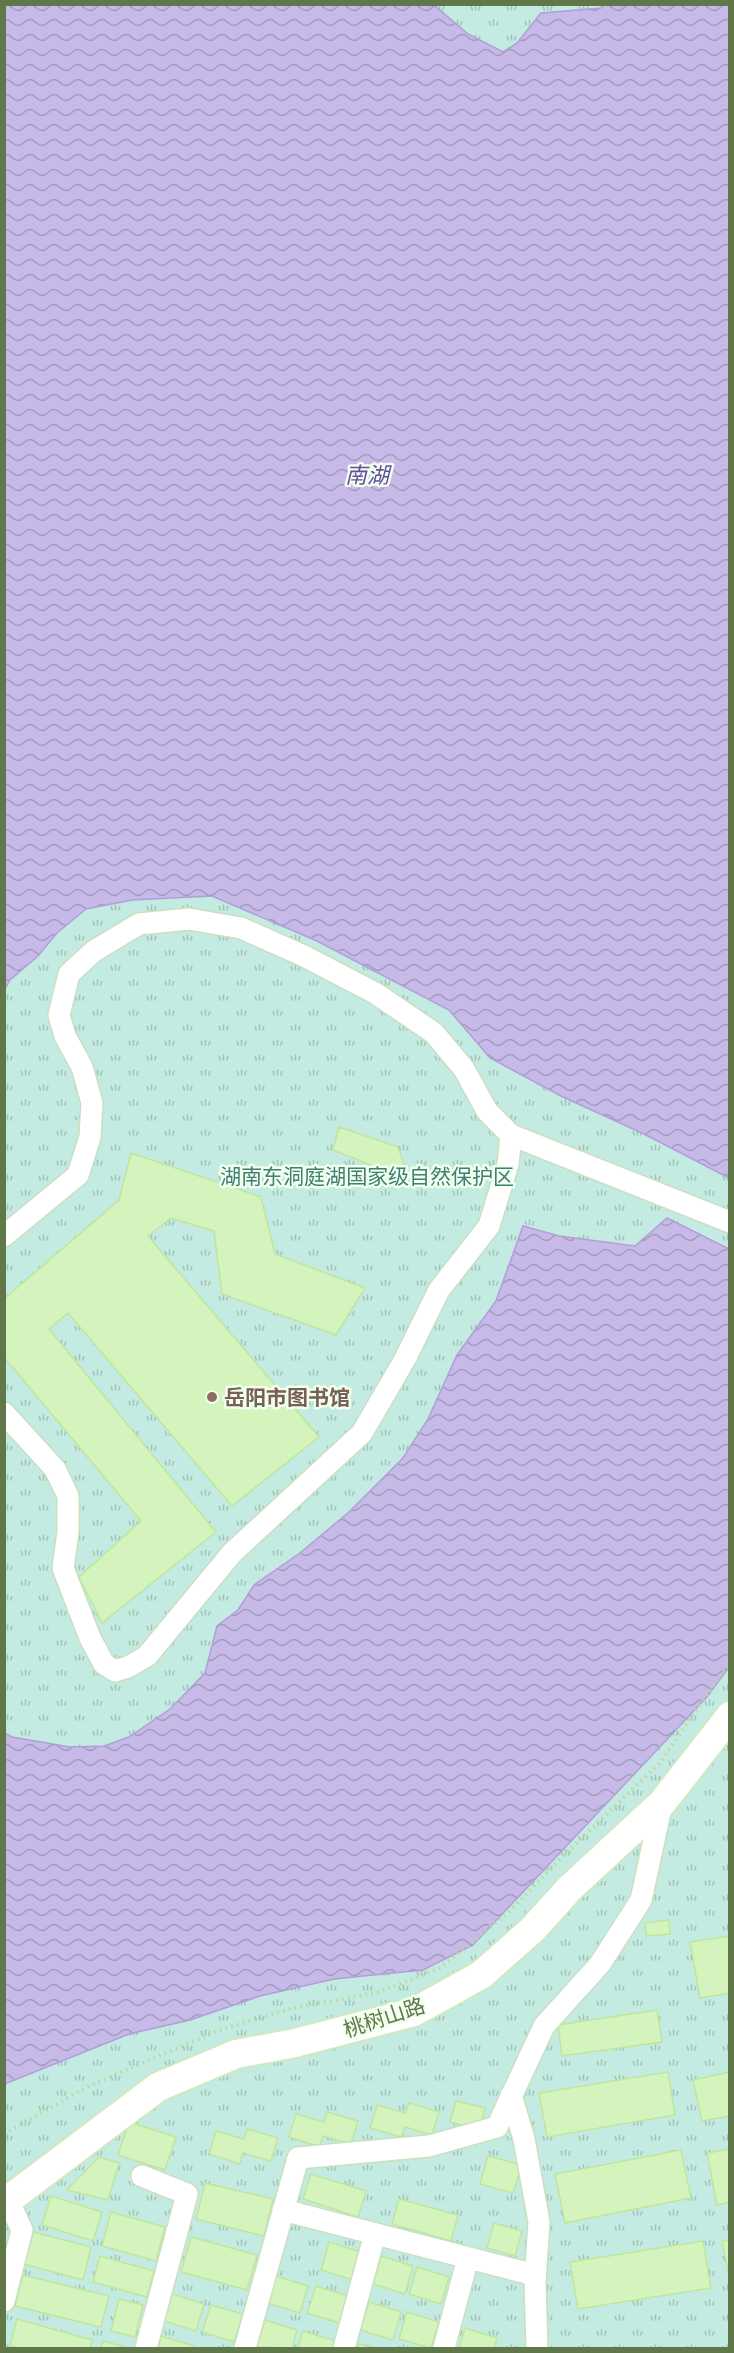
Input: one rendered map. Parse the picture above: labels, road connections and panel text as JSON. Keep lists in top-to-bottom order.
{
  "streets": {
    "street": ["桃树山路"]
  },
  "water": ["南湖"],
  "parks": ["湖南东洞庭湖国家级自然保护区"],
  "places": ["岳阳市图书馆"]
}
